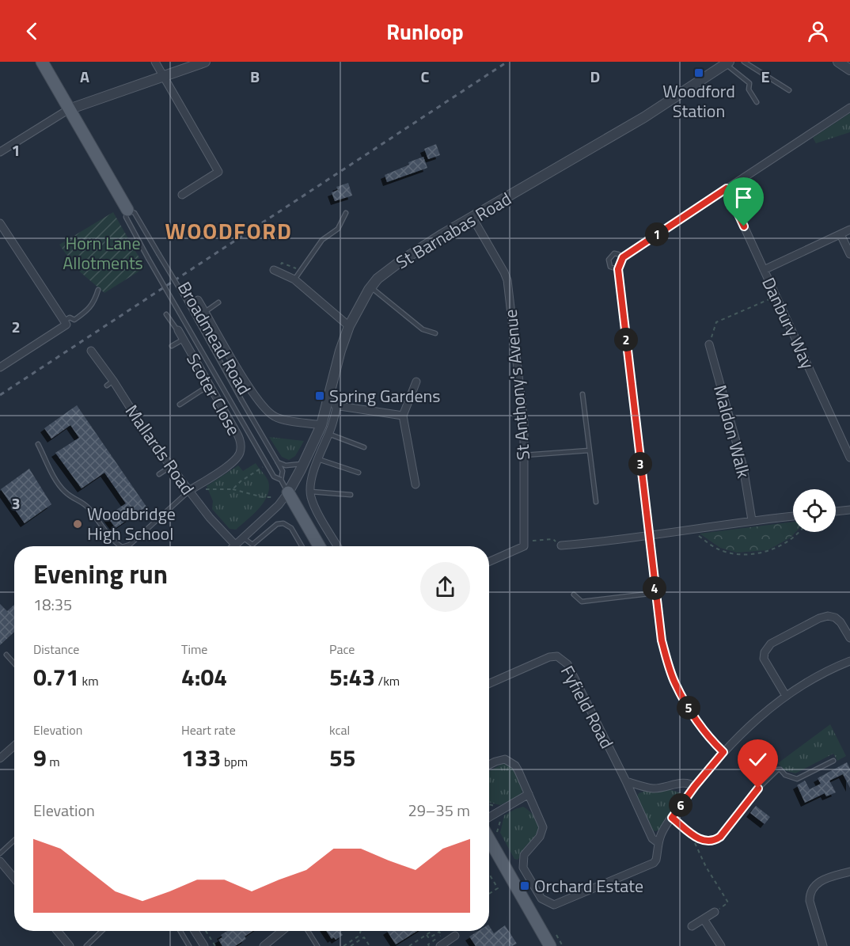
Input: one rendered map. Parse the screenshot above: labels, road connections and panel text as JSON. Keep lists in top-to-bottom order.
{
  "streets": {
    "main road": ["Broadmead Road"],
    "street": [
      "St Barnabas Road",
      "Danbury Way",
      "St Anthony's Avenue",
      "Scoter Close",
      "Maldon Walk",
      "Mallards Road",
      "Fyfield Road"
    ]
  },
  "crossings": [
    ["St Barnabas Road", "Broadmead Road"],
    ["St Barnabas Road", "St Anthony's Avenue"],
    ["Scoter Close", "Mallards Road"]
  ],
  "districts": ["WOODFORD"],
  "parks": ["Horn Lane Allotments"],
  "places": {
    "transit": ["Woodford Station", "Spring Gardens", "Orchard Estate"],
    "other": ["Woodbridge High School"]
  },
  "page": {
    "header": "Runloop",
    "pins": [
      "1",
      "2",
      "3",
      "4",
      "5",
      "6"
    ],
    "heading": ["Evening run", "18:35"],
    "stats": [
      ["Distance", "0.71 km"],
      ["Time", "4:04"],
      ["Pace", "5:43 /km"],
      ["Elevation", "9 m"],
      ["Heart rate", "133 bpm"],
      ["kcal", "55"]
    ],
    "chart": ["Elevation", "29–35 m"]
  },
  "grid": {
    "columns": [
      "A",
      "B",
      "C",
      "D",
      "E"
    ],
    "rows": ["1", "2", "3"]
  }
}
